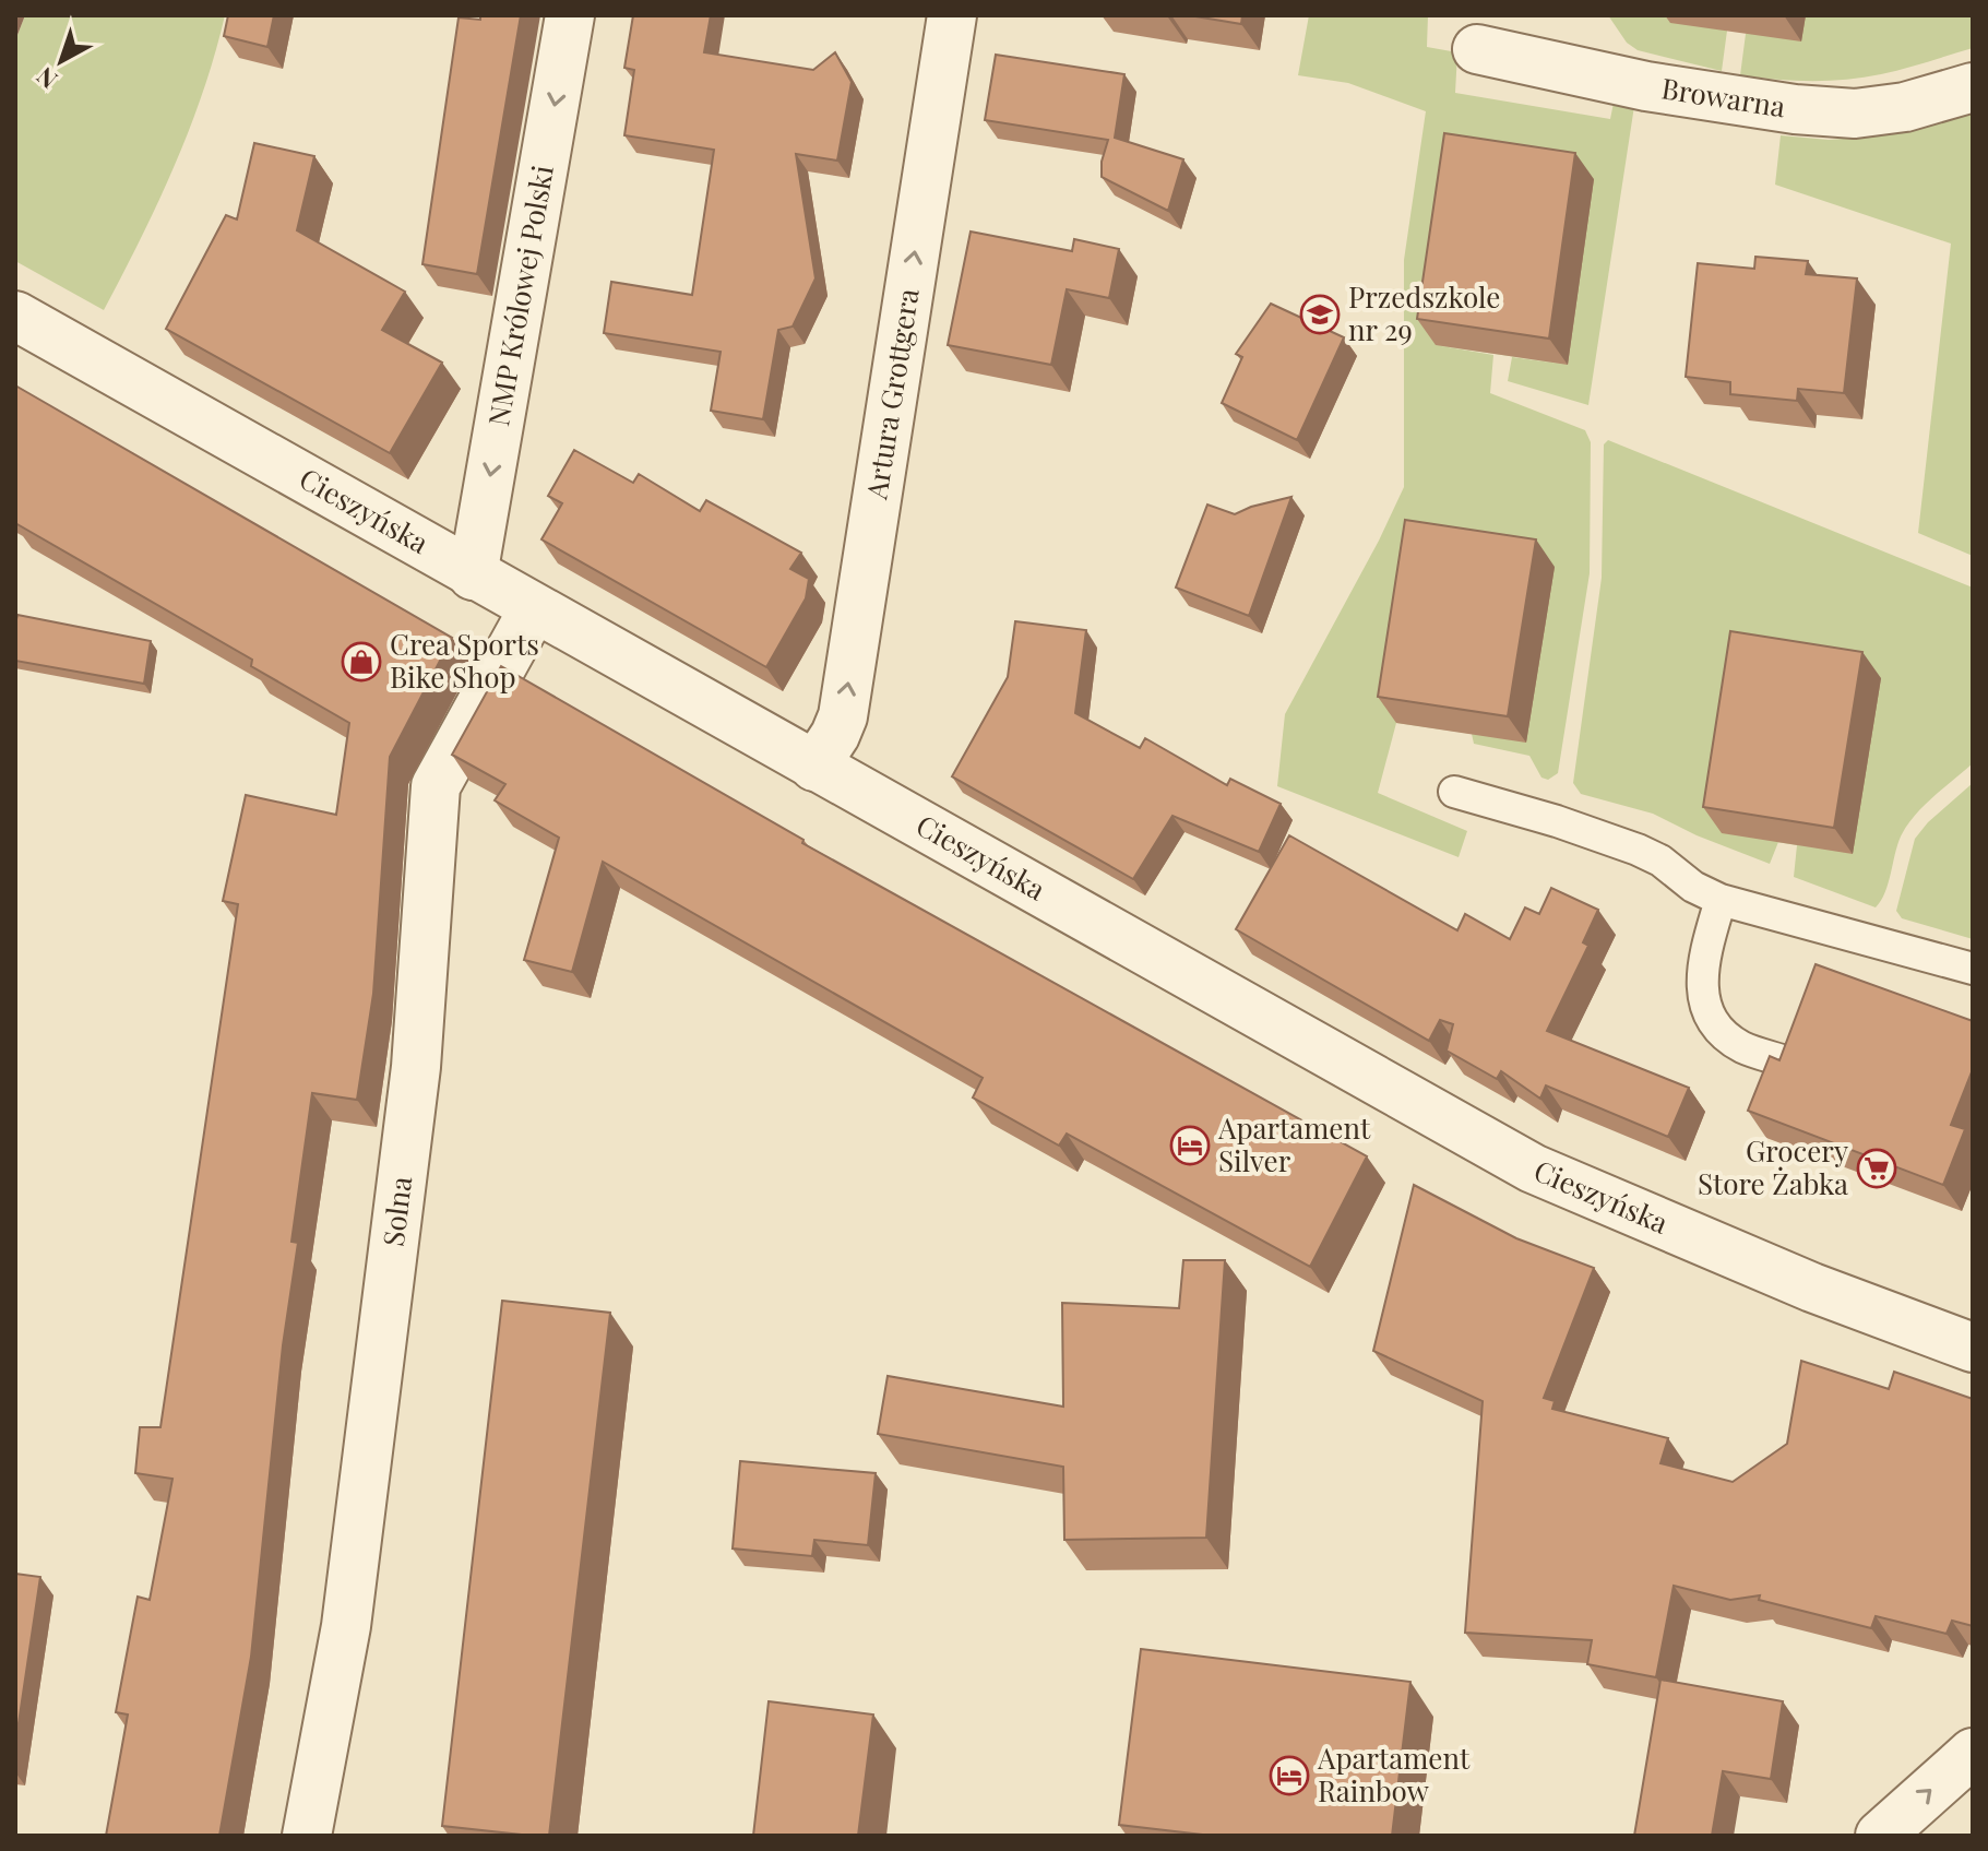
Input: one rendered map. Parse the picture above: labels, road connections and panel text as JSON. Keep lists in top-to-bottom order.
{
  "streets": {
    "street": [
      "Browarna",
      "NMP Królowej Polski",
      "Artura Grottgera",
      "Cieszyńska",
      "Solna"
    ]
  },
  "crossings": [
    ["NMP Królowej Polski", "Cieszyńska"],
    ["Artura Grottgera", "Cieszyńska"],
    ["Cieszyńska", "Solna"]
  ],
  "one_way": ["NMP Królowej Polski", "Artura Grottgera"],
  "places": {
    "school or university": ["Przedszkole nr 29"],
    "shop": ["Crea Sports Bike Shop"],
    "hotel": ["Apartament Silver", "Apartament Rainbow"],
    "supermarket": ["Grocery Store Żabka"]
  },
  "north": "bottom left"
}
